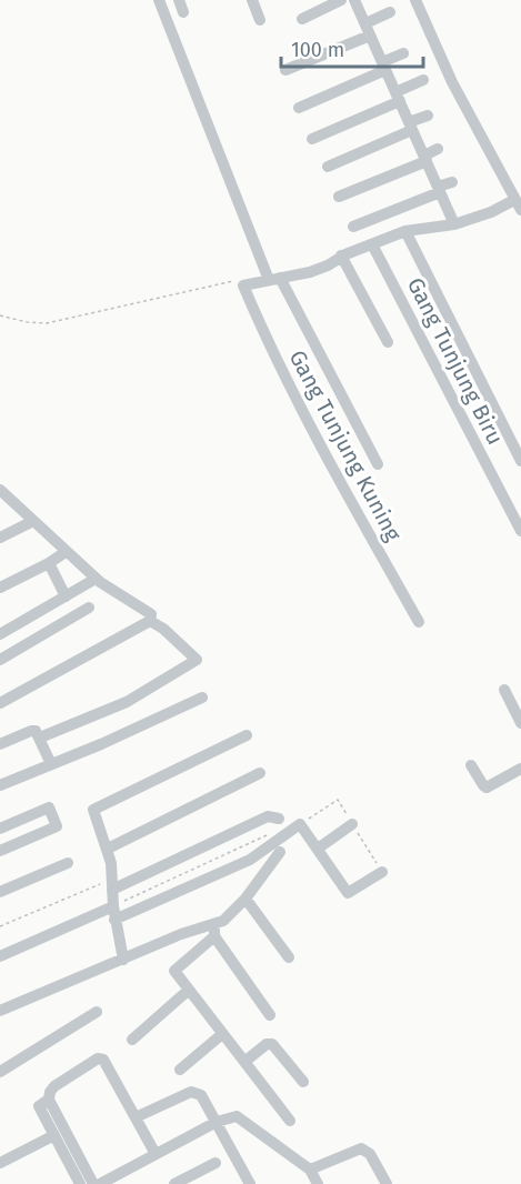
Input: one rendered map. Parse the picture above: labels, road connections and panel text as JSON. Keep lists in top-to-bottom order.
{
  "streets": {
    "street": ["Gang Tunjung Biru", "Gang Tunjung Kuning"]
  },
  "scale_bar": "100 m"
}
